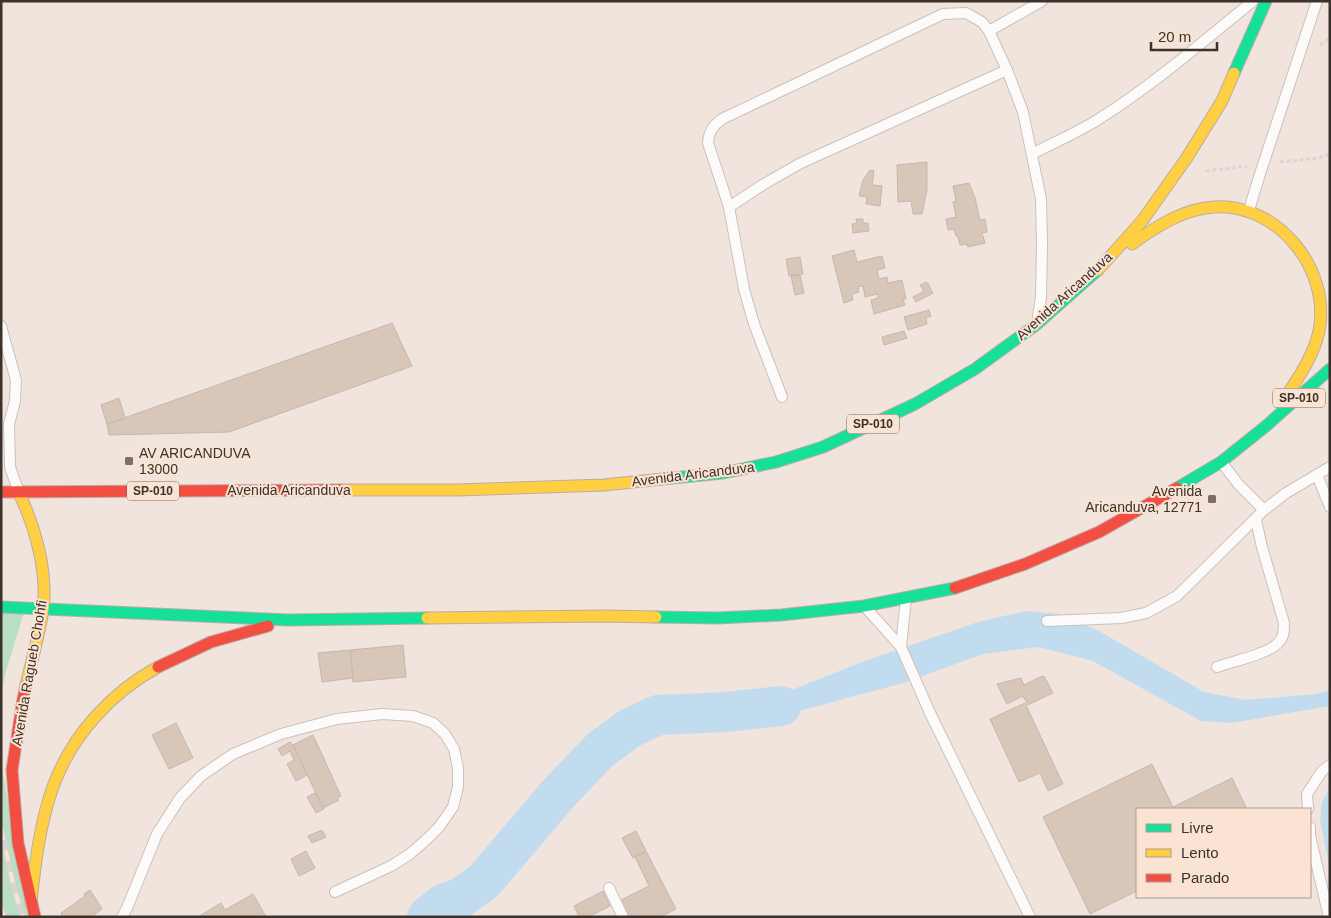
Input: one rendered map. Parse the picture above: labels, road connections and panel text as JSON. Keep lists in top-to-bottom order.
{
  "streets": {
    "main road": ["Avenida Aricanduva", "SP-010", "Avenida Ragueb Chohfi"]
  },
  "crossings": [
    ["Avenida Aricanduva", "Avenida Ragueb Chohfi"],
    ["SP-010", "Avenida Ragueb Chohfi"]
  ],
  "places": {
    "transit": ["AV ARICANDUVA 13000", "Avenida Aricanduva, 12771"]
  },
  "legend": ["Livre", "Lento", "Parado"],
  "scale_bar": "20 m"
}
